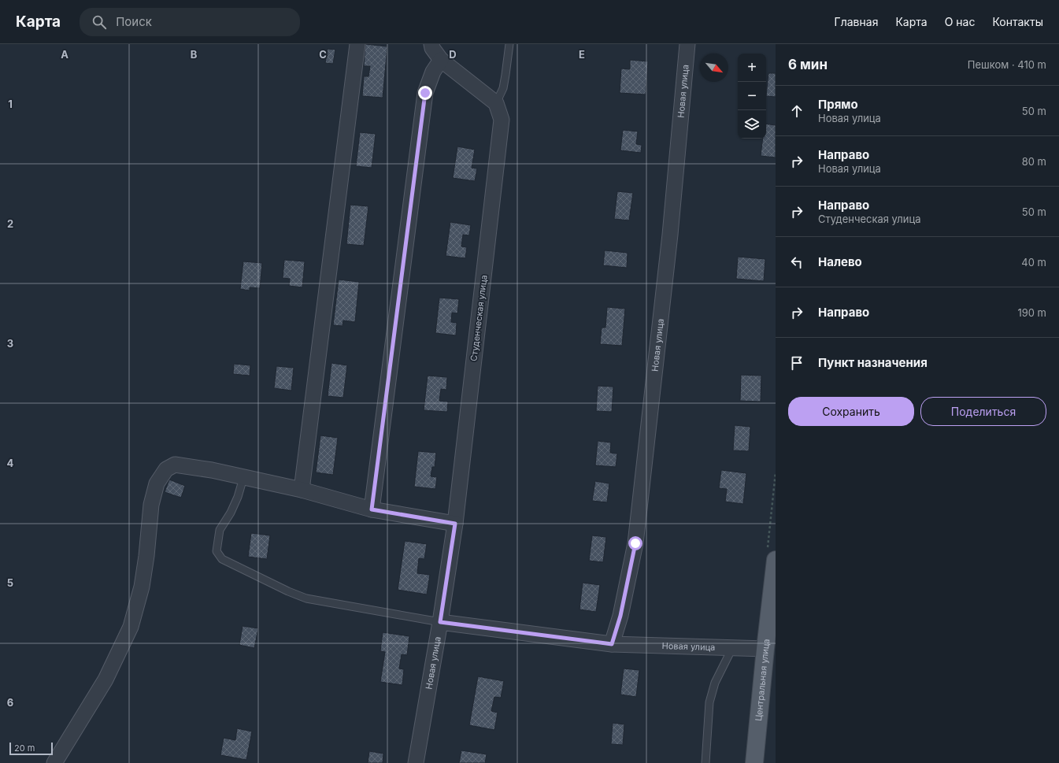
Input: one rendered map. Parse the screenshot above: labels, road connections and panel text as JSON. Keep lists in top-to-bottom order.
{
  "streets": {
    "main road": ["Центральная улица"],
    "street": ["Новая улица", "Студенческая улица"]
  },
  "crossings": [
    ["Новая улица", "Студенческая улица"],
    ["Новая улица", "Центральная улица"]
  ],
  "scale_bar": "20 m",
  "north": "bottom right",
  "page": {
    "header": "Карта",
    "search": "Поиск",
    "nav": [
      "Главная",
      "Карта",
      "О нас",
      "Контакты"
    ],
    "heading": ["6 мин", "Пешком · 410 m"],
    "map_buttons": ["+", "−"],
    "list": [
      ["Прямо", "Новая улица", "50 m"],
      ["Направо", "Новая улица", "80 m"],
      ["Направо", "Студенческая улица", "50 m"],
      ["Налево", "40 m"],
      ["Направо", "190 m"],
      "Пункт назначения"
    ],
    "buttons": ["Сохранить", "Поделиться"],
    "scale": "20 m"
  },
  "grid": {
    "columns": [
      "A",
      "B",
      "C",
      "D",
      "E"
    ],
    "rows": [
      "1",
      "2",
      "3",
      "4",
      "5",
      "6"
    ]
  }
}
